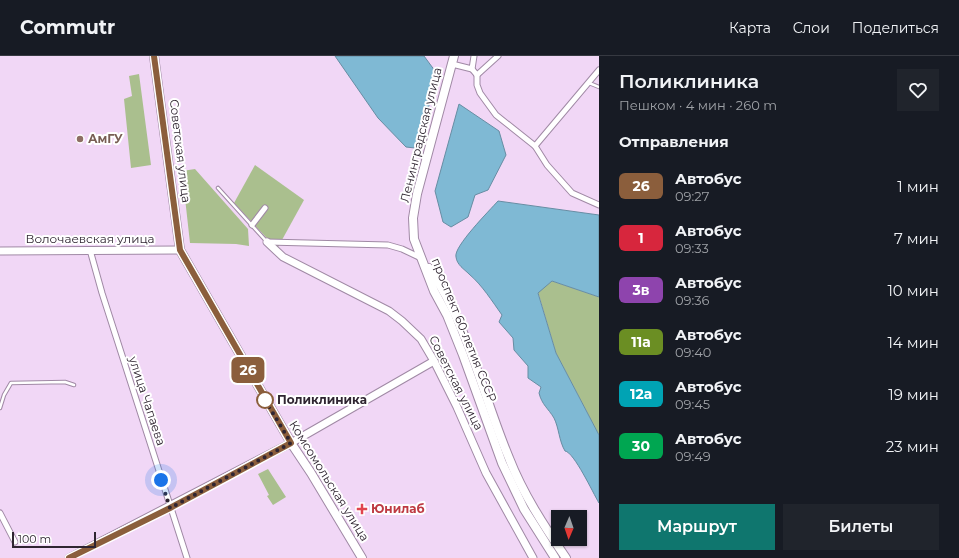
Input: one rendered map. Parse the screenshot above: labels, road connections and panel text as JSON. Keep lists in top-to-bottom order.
{
  "streets": {
    "main road": [
      "Ленинградская улица",
      "Советская улица",
      "Волочаевская улица",
      "проспект 60-летия СССР",
      "Комсомольская улица"
    ],
    "street": ["улица Чапаева"]
  },
  "crossings": [
    ["Ленинградская улица", "проспект 60-летия СССР"],
    ["Советская улица", "Волочаевская улица"],
    ["Советская улица", "Комсомольская улица"],
    ["Волочаевская улица", "улица Чапаева"],
    ["Волочаевская улица", "Комсомольская улица"]
  ],
  "places": {
    "other": ["АмГУ", "Поликлиника"],
    "health": ["Юнилаб"]
  },
  "lines": ["bus line 26"],
  "scale_bar": "100 m",
  "north": "bottom",
  "page": {
    "header": "Commutr",
    "nav": ["Карта", "Слои", "Поделиться"],
    "on_map": "26",
    "heading": [
      ["Поликлиника", "Пешком · 4 мин · 260 m"],
      "Отправления"
    ],
    "list": [
      {
        "mark": "26",
        "name": "Автобус",
        "note": "09:27",
        "value": "1 мин"
      },
      {
        "mark": "1",
        "name": "Автобус",
        "note": "09:33",
        "value": "7 мин"
      },
      {
        "mark": "3в",
        "name": "Автобус",
        "note": "09:36",
        "value": "10 мин"
      },
      {
        "mark": "11а",
        "name": "Автобус",
        "note": "09:40",
        "value": "14 мин"
      },
      {
        "mark": "12а",
        "name": "Автобус",
        "note": "09:45",
        "value": "19 мин"
      },
      {
        "mark": "30",
        "name": "Автобус",
        "note": "09:49",
        "value": "23 мин"
      }
    ],
    "buttons": ["Маршрут", "Билеты"],
    "scale": "100 m"
  }
}
